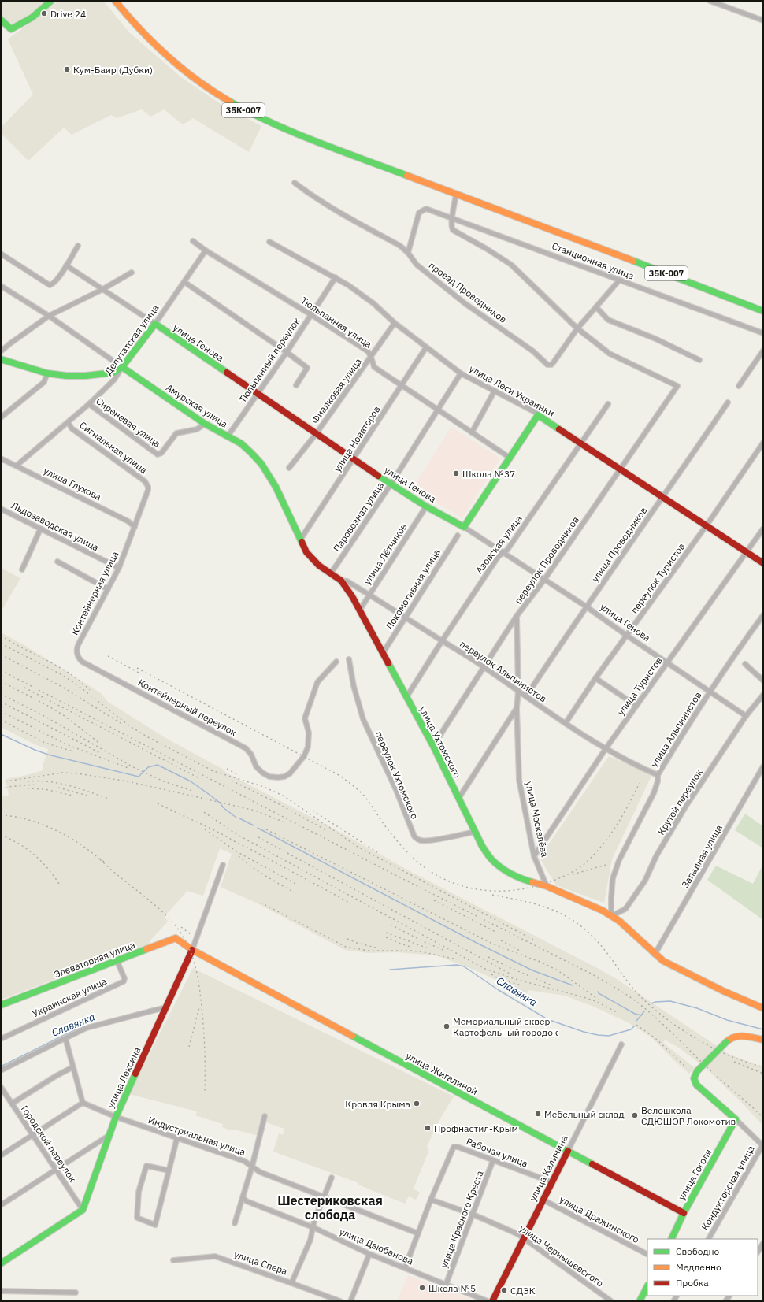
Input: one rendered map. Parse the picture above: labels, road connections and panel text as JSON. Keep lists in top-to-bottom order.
{
  "streets": {
    "main road": [
      "35К-007",
      "Депутатская улица",
      "улица Генова",
      "улица Леси Украинки",
      "Амурская улица",
      "улица Ухтомского",
      "Элеваторная улица",
      "улица Жигалиной",
      "улица Лексина",
      "улица Калинина",
      "улица Гоголя"
    ],
    "street": [
      "Станционная улица",
      "проезд Проводников",
      "Тюльпанная улица",
      "Тюльпанный переулок",
      "Фиалковая улица",
      "Сиреневая улица",
      "улица Новаторов",
      "Сигнальная улица",
      "улица Глухова",
      "Паровозная улица",
      "Льдозаводская улица",
      "Азовская улица",
      "улица Проводников",
      "улица Лётчиков",
      "переулок Проводников",
      "переулок Туристов",
      "Локомотивная улица",
      "Контейнерная улица",
      "переулок Альпинистов",
      "улица Туристов",
      "Контейнерный переулок",
      "улица Альпинистов",
      "переулок Ухтомского",
      "Крутой переулок",
      "улица Москалёва",
      "Западная улица",
      "Украинская улица",
      "Индустриальная улица",
      "Городской переулок",
      "Рабочая улица",
      "Кондукторская улица",
      "улица Красного Креста",
      "улица Дражинского",
      "улица Дзюбанова",
      "улица Чернышевского",
      "улица Спера"
    ]
  },
  "crossings": [
    ["Станционная улица", "проезд Проводников"],
    ["проезд Проводников", "переулок Проводников"],
    ["Тюльпанная улица", "Депутатская улица"],
    ["Тюльпанная улица", "Тюльпанный переулок"],
    ["Тюльпанная улица", "Фиалковая улица"],
    ["Тюльпанная улица", "улица Новаторов"],
    ["Тюльпанная улица", "Паровозная улица"],
    ["Депутатская улица", "улица Генова"],
    ["Депутатская улица", "Амурская улица"],
    ["Депутатская улица", "Сиреневая улица"],
    ["Депутатская улица", "Сигнальная улица"],
    ["Депутатская улица", "улица Глухова"],
    ["улица Генова", "Тюльпанный переулок"],
    ["улица Генова", "Фиалковая улица"],
    ["улица Генова", "улица Новаторов"],
    ["улица Генова", "Паровозная улица"],
    ["улица Генова", "Азовская улица"],
    ["улица Генова", "улица Проводников"],
    ["улица Генова", "улица Лётчиков"],
    ["улица Генова", "переулок Проводников"],
    ["улица Генова", "переулок Туристов"],
    ["улица Генова", "улица Туристов"],
    ["улица Генова", "улица Альпинистов"],
    ["улица Генова", "Крутой переулок"],
    ["Тюльпанный переулок", "улица Леси Украинки"],
    ["Тюльпанный переулок", "Амурская улица"],
    ["Фиалковая улица", "улица Леси Украинки"],
    ["улица Леси Украинки", "улица Новаторов"],
    ["улица Леси Украинки", "Паровозная улица"],
    ["улица Леси Украинки", "Азовская улица"],
    ["улица Леси Украинки", "улица Проводников"],
    ["улица Леси Украинки", "переулок Проводников"],
    ["улица Леси Украинки", "переулок Туристов"],
    ["улица Леси Украинки", "улица Туристов"],
    ["Амурская улица", "Сиреневая улица"],
    ["Амурская улица", "улица Новаторов"],
    ["Амурская улица", "Паровозная улица"],
    ["Амурская улица", "переулок Альпинистов"],
    ["Амурская улица", "улица Ухтомского"],
    ["Сигнальная улица", "Контейнерная улица"],
    ["улица Глухова", "Контейнерная улица"],
    ["Льдозаводская улица", "Контейнерная улица"],
    ["Азовская улица", "переулок Альпинистов"],
    ["Азовская улица", "улица Ухтомского"],
    ["улица Проводников", "переулок Альпинистов"],
    ["улица Лётчиков", "переулок Альпинистов"],
    ["улица Лётчиков", "улица Ухтомского"],
    ["переулок Проводников", "переулок Альпинистов"],
    ["переулок Проводников", "улица Ухтомского"],
    ["переулок Проводников", "улица Москалёва"],
    ["переулок Туристов", "переулок Альпинистов"],
    ["Локомотивная улица", "переулок Альпинистов"],
    ["Локомотивная улица", "улица Ухтомского"],
    ["Контейнерная улица", "Контейнерный переулок"],
    ["переулок Альпинистов", "улица Туристов"],
    ["переулок Альпинистов", "улица Альпинистов"],
    ["переулок Альпинистов", "улица Ухтомского"],
    ["переулок Альпинистов", "улица Москалёва"],
    ["улица Туристов", "улица Москалёва"],
    ["улица Альпинистов", "Крутой переулок"],
    ["улица Ухтомского", "переулок Ухтомского"],
    ["улица Ухтомского", "улица Москалёва"],
    ["Элеваторная улица", "Украинская улица"],
    ["Элеваторная улица", "улица Жигалиной"],
    ["Элеваторная улица", "улица Лексина"],
    ["улица Жигалиной", "улица Лексина"],
    ["улица Жигалиной", "улица Калинина"],
    ["улица Жигалиной", "улица Гоголя"],
    ["улица Лексина", "Индустриальная улица"],
    ["улица Лексина", "Городской переулок"],
    ["Рабочая улица", "улица Калинина"],
    ["Рабочая улица", "улица Красного Креста"],
    ["Рабочая улица", "улица Чернышевского"],
    ["улица Калинина", "улица Дражинского"],
    ["улица Калинина", "улица Чернышевского"],
    ["улица Красного Креста", "улица Дзюбанова"],
    ["улица Красного Креста", "улица Чернышевского"]
  ],
  "districts": ["Шестериковская слобода"],
  "water": ["Славянка"],
  "places": [
    "Drive 24",
    "Кум-Баир (Дубки)",
    "Школа №37",
    "Мемориальный сквер Картофельный городок",
    "Кровля Крыма",
    "Мебельный склад",
    "Велошкола СДЮШОР Локомотив",
    "Профнастил-Крым",
    "Школа №5",
    "СДЭК"
  ],
  "legend": ["Свободно", "Медленно", "Пробка"]
}
